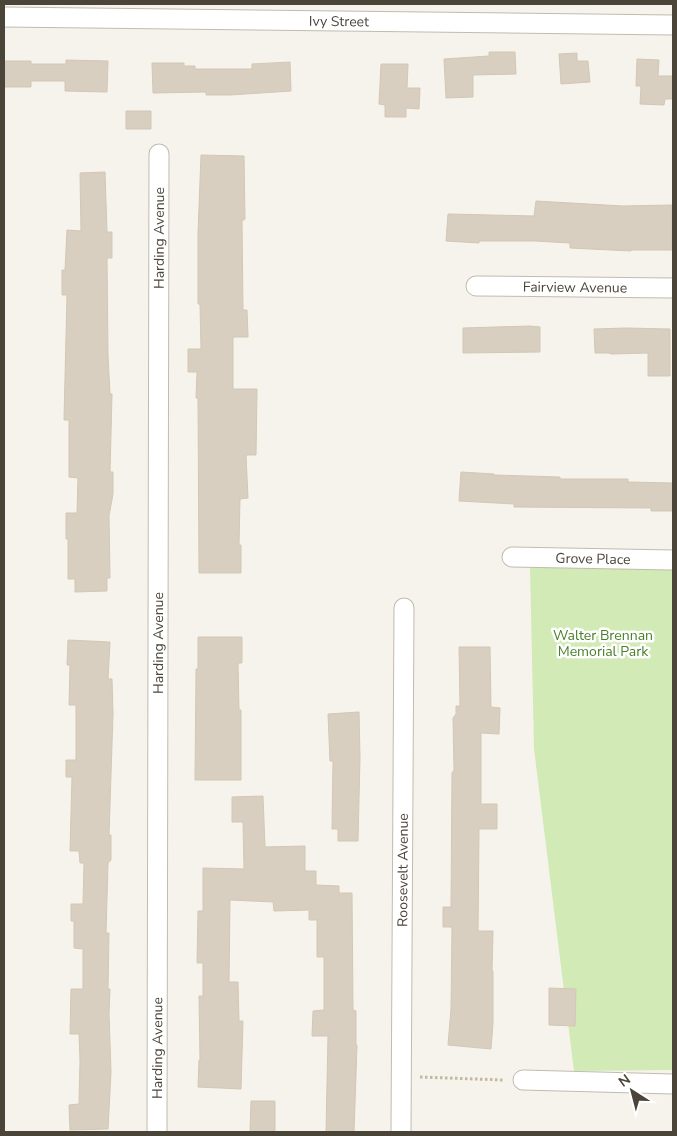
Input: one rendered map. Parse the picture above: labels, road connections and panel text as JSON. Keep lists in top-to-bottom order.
{
  "streets": {
    "street": [
      "Ivy Street",
      "Harding Avenue",
      "Fairview Avenue",
      "Grove Place",
      "Roosevelt Avenue"
    ]
  },
  "parks": ["Walter Brennan Memorial Park"],
  "north": "top left"
}
